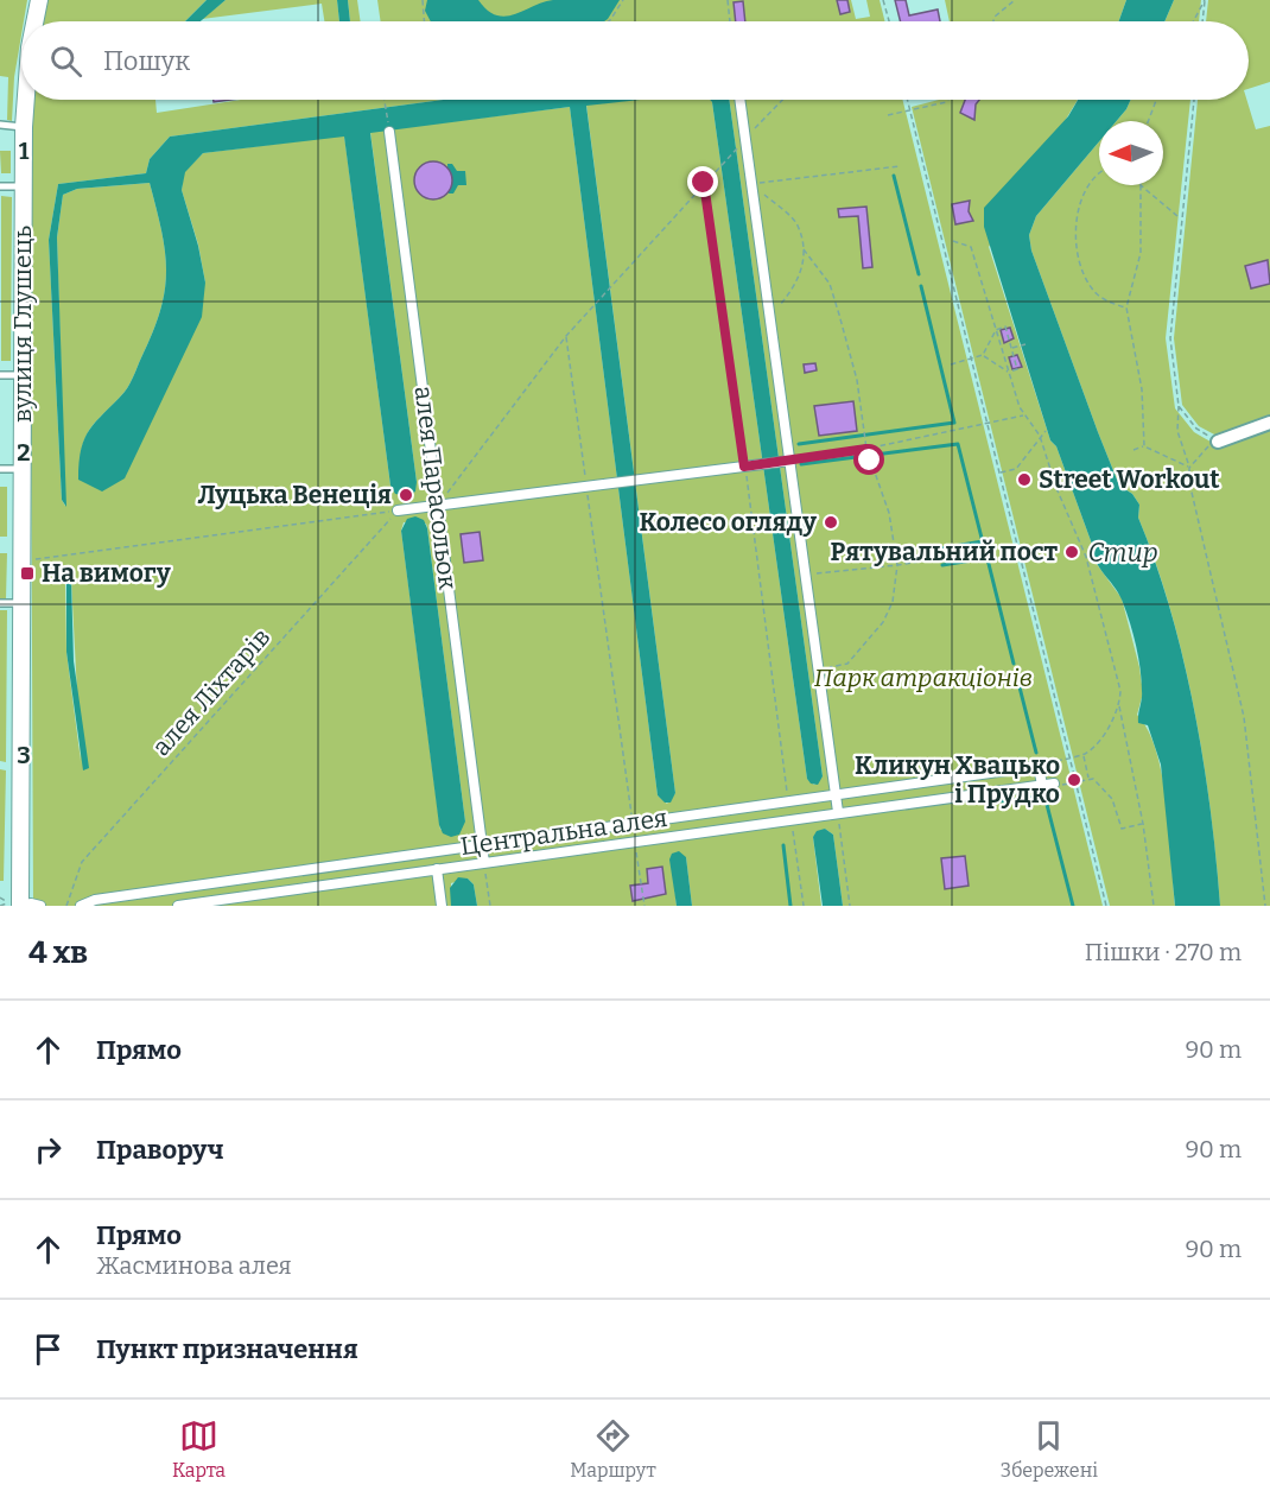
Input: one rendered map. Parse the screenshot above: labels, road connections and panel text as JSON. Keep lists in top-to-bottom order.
{
  "streets": {
    "street": ["вулиця Глушець", "алея Парасольок", "Центральна алея"],
    "path": ["алея Ліхтарів"]
  },
  "crossings": [
    ["алея Парасольок", "Центральна алея"]
  ],
  "water": ["Стир"],
  "parks": ["Парк атракціонів"],
  "places": {
    "other": [
      "Street Workout",
      "Луцька Венеція",
      "Колесо огляду",
      "Рятувальний пост",
      "Кликун Хвацько і Прудко"
    ],
    "transit": ["На вимогу"]
  },
  "north": "left",
  "page": {
    "search": "Пошук",
    "heading": ["4 хв", "Пішки · 270 m"],
    "list": [
      ["Прямо", "90 m"],
      ["Праворуч", "90 m"],
      ["Прямо", "Жасминова алея", "90 m"],
      "Пункт призначення"
    ],
    "nav": ["Карта", "Маршрут", "Збережені"]
  },
  "grid": {
    "rows": ["1", "2", "3"]
  }
}
